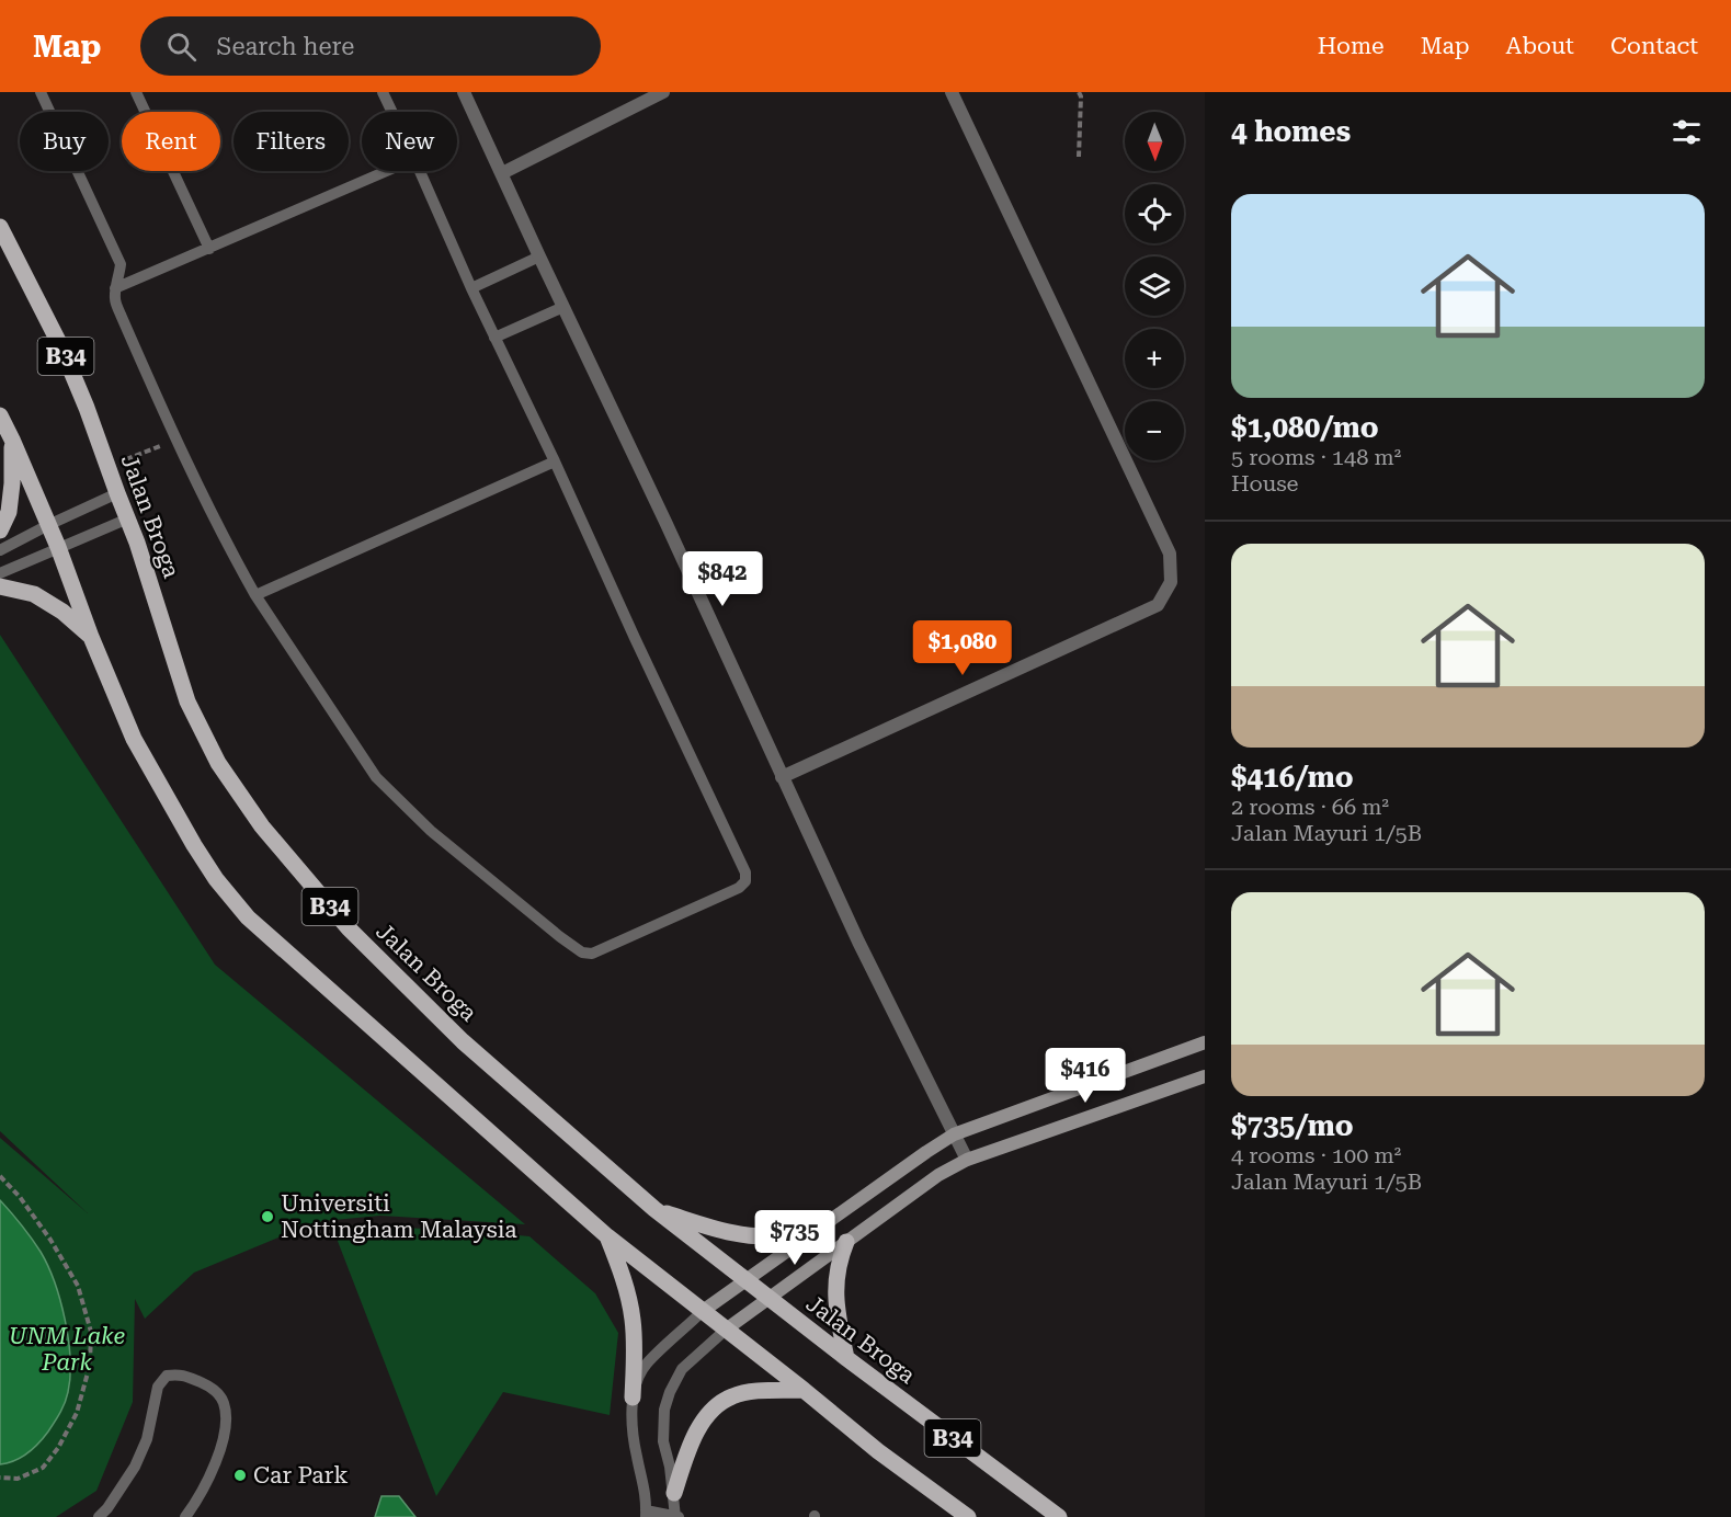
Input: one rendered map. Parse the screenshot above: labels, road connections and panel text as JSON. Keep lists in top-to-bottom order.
{
  "streets": {
    "main road": ["B34", "Jalan Broga"]
  },
  "parks": ["UNM Lake Park"],
  "places": ["Universiti Nottingham Malaysia", "Car Park"],
  "north": "bottom",
  "page": {
    "header": "Map",
    "search": "Search here",
    "nav": [
      "Home",
      "Map",
      "About",
      "Contact"
    ],
    "heading": "4 homes",
    "map_buttons": ["+", "−"],
    "chip": [
      "Buy",
      "Rent",
      "Filters",
      "New"
    ],
    "list": [
      {
        "name": "$1,080/mo",
        "note": "5 rooms · 148 m² · House"
      },
      {
        "name": "$416/mo",
        "note": "2 rooms · 66 m² · Jalan Mayuri 1/5B"
      },
      {
        "name": "$735/mo",
        "note": "4 rooms · 100 m² · Jalan Mayuri 1/5B"
      }
    ],
    "price": [
      "$842",
      "$1,080",
      "$416",
      "$735"
    ]
  }
}
